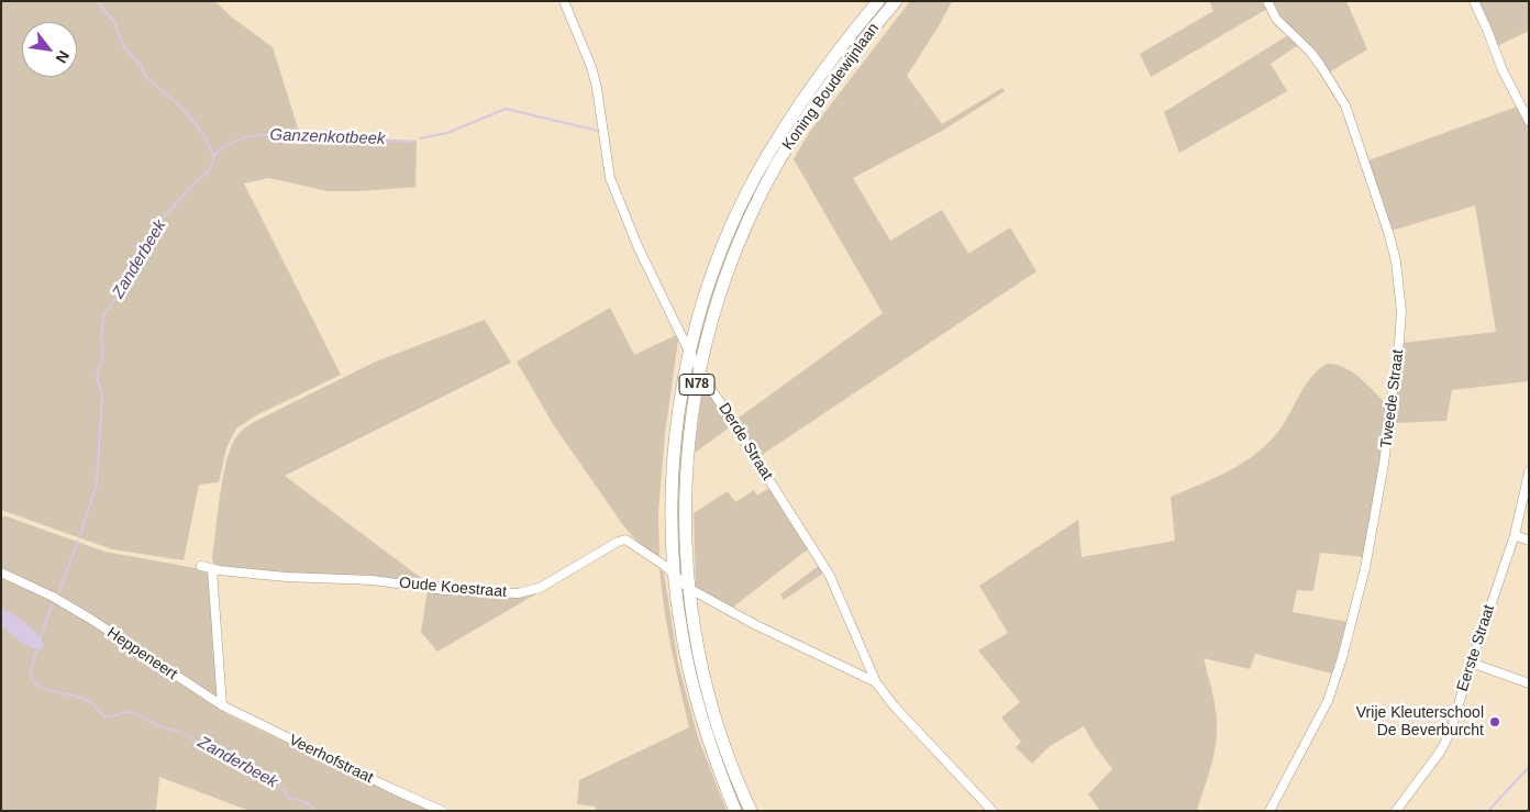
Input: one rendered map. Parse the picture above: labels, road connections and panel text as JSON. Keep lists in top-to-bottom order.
{
  "streets": {
    "main road": ["Koning Boudewijnlaan", "N78"],
    "street": [
      "Tweede Straat",
      "Derde Straat",
      "Oude Koestraat",
      "Eerste Straat",
      "Heppeneert",
      "Veerhofstraat"
    ]
  },
  "crossings": [
    ["Koning Boudewijnlaan", "Derde Straat"],
    ["Koning Boudewijnlaan", "Oude Koestraat"],
    ["Derde Straat", "Oude Koestraat"],
    ["Heppeneert", "Veerhofstraat"]
  ],
  "water": ["Ganzenkotbeek", "Zanderbeek"],
  "places": ["Vrije Kleuterschool De Beverburcht"],
  "north": "bottom right"
}
